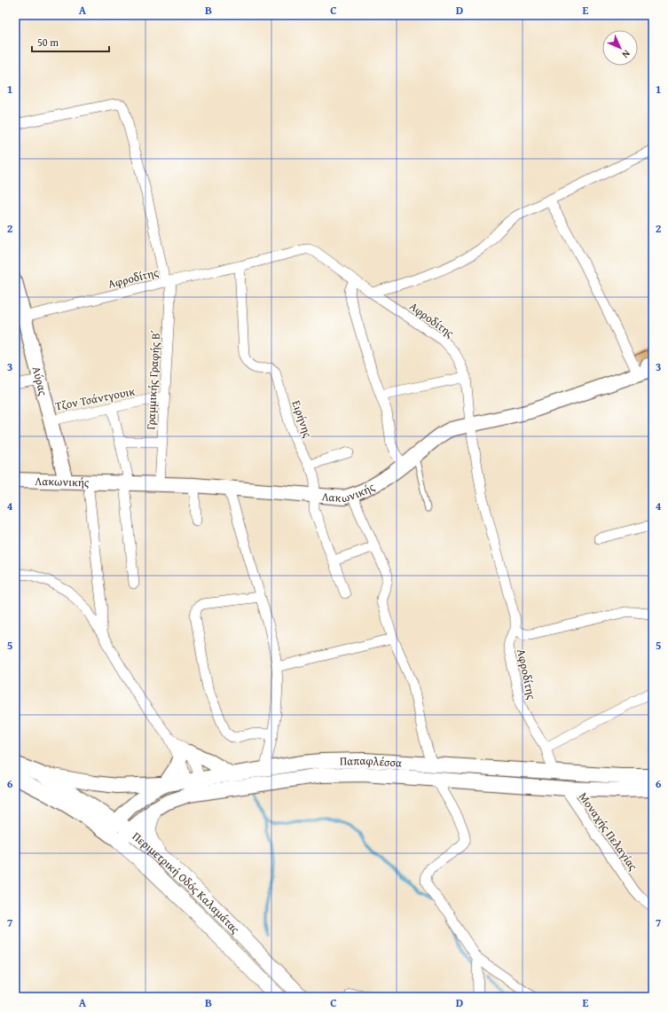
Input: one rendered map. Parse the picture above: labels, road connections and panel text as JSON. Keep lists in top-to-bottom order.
{
  "streets": {
    "main road": [
      "Αύρας",
      "Λακωνικής",
      "Παπαφλέσσα",
      "Περιμετρική Οδός Καλαμάτας"
    ],
    "street": [
      "Αφροδίτης",
      "Γραμμικής Γραφής Β΄",
      "Τζον Τσάντγουικ",
      "Ειρήνης",
      "Μοναχής Πελαγίας"
    ]
  },
  "crossings": [
    ["Αφροδίτης", "Αύρας"],
    ["Αφροδίτης", "Γραμμικής Γραφής Β΄"],
    ["Αφροδίτης", "Ειρήνης"],
    ["Αφροδίτης", "Λακωνικής"],
    ["Αφροδίτης", "Παπαφλέσσα"],
    ["Αύρας", "Τζον Τσάντγουικ"],
    ["Αύρας", "Λακωνικής"],
    ["Γραμμικής Γραφής Β΄", "Τζον Τσάντγουικ"],
    ["Γραμμικής Γραφής Β΄", "Λακωνικής"],
    ["Ειρήνης", "Λακωνικής"],
    ["Παπαφλέσσα", "Μοναχής Πελαγίας"],
    ["Παπαφλέσσα", "Περιμετρική Οδός Καλαμάτας"]
  ],
  "scale_bar": "50 m",
  "north": "bottom right",
  "grid": {
    "columns": [
      "A",
      "B",
      "C",
      "D",
      "E"
    ],
    "rows": [
      "1",
      "2",
      "3",
      "4",
      "5",
      "6",
      "7"
    ]
  }
}
